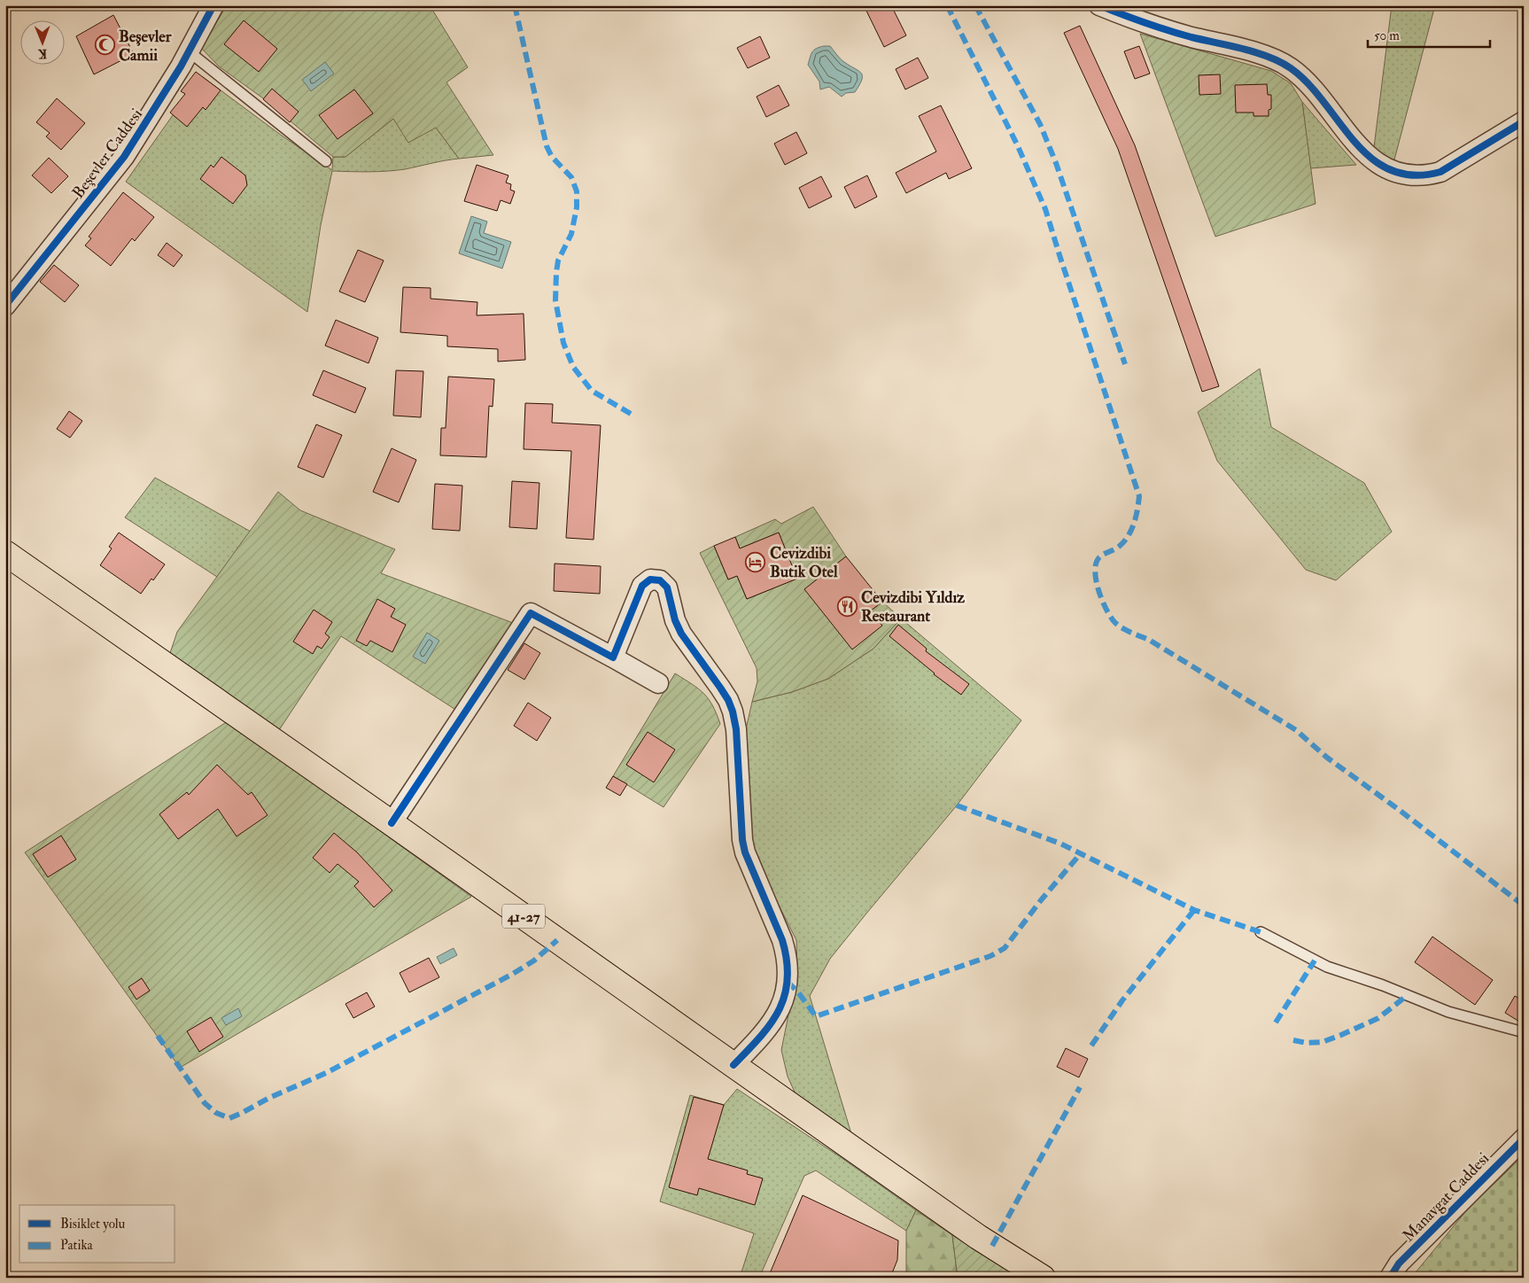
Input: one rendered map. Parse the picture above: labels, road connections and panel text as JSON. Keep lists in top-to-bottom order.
{
  "streets": {
    "main road": ["41-27"],
    "street": ["Beşevler Caddesi", "Manavgat Caddesi"]
  },
  "places": {
    "mosque": ["Beşevler Camii"],
    "hotel": ["Cevizdibi Butik Otel"],
    "restaurant": ["Cevizdibi Yıldız Restaurant"]
  },
  "legend": ["Bisiklet yolu", "Patika"],
  "scale_bar": "50 m",
  "north": "bottom"
}
